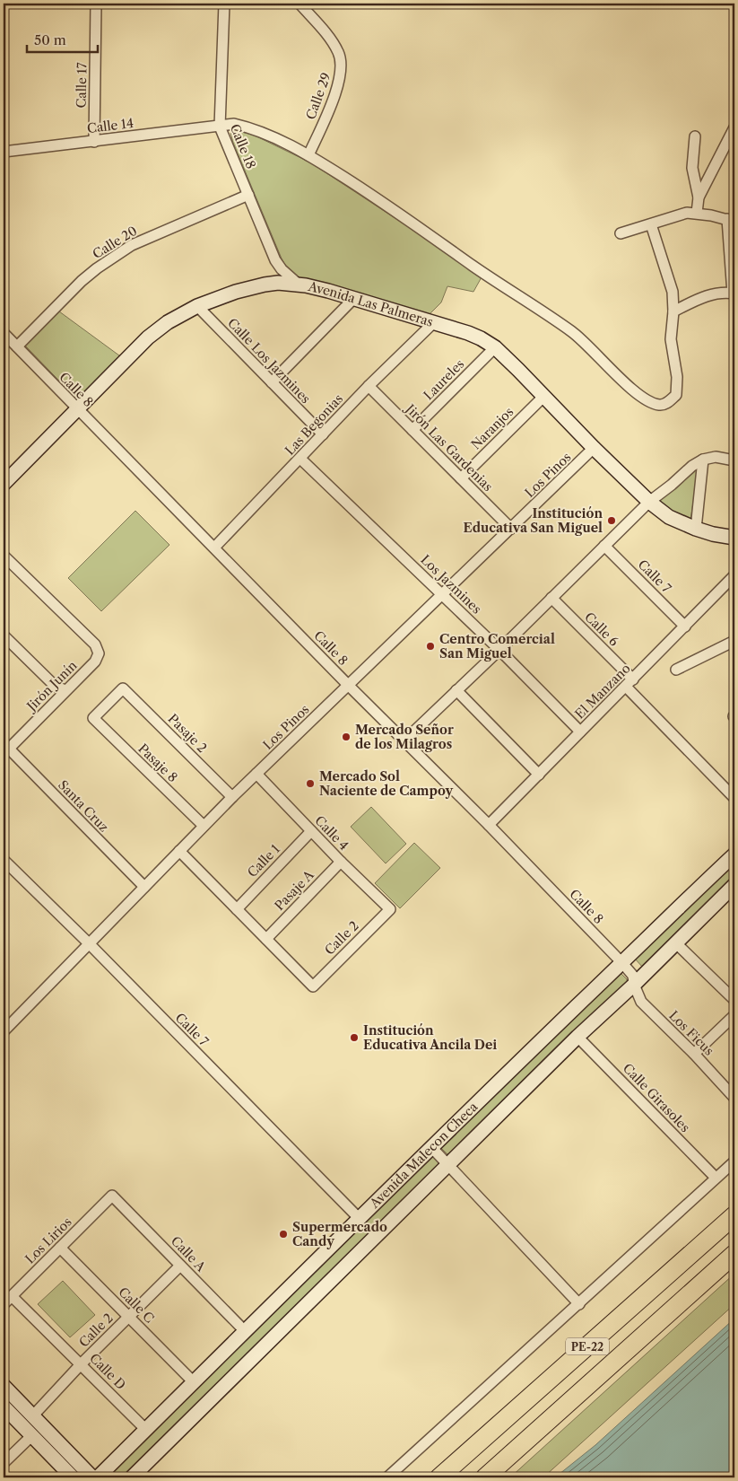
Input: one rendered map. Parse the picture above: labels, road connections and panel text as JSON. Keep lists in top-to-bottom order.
{
  "streets": {
    "highway": ["PE-22"],
    "main road": ["Avenida Las Palmeras", "Avenida Malecon Checa"],
    "street": [
      "Calle 17",
      "Calle 29",
      "Calle 14",
      "Calle 18",
      "Calle 20",
      "Calle Los Jazmines",
      "Laureles",
      "Calle 8",
      "Las Begonias",
      "Naranjos",
      "Jirón Las Gardenias",
      "Los Pinos",
      "Calle 7",
      "Los Jazmines",
      "Calle 6",
      "Jirón Junín",
      "El Manzano",
      "Pasaje 2",
      "Pasaje 8",
      "Santa Cruz",
      "Calle 4",
      "Calle 1",
      "Pasaje A",
      "Calle 2",
      "Los Ficus",
      "Calle Girasoles",
      "Los Lirios",
      "Calle A",
      "Calle C",
      "Calle D"
    ]
  },
  "crossings": [
    ["Calle 17", "Calle 14"],
    ["Calle 29", "Calle 14"],
    ["Calle 14", "Calle 18"],
    ["Calle 18", "Calle 20"],
    ["Calle 18", "Avenida Las Palmeras"],
    ["Calle 20", "Calle 8"],
    ["Avenida Las Palmeras", "Calle Los Jazmines"],
    ["Avenida Las Palmeras", "Laureles"],
    ["Avenida Las Palmeras", "Calle 8"],
    ["Avenida Las Palmeras", "Las Begonias"],
    ["Avenida Las Palmeras", "Naranjos"],
    ["Avenida Las Palmeras", "Los Pinos"],
    ["Calle Los Jazmines", "Las Begonias"],
    ["Laureles", "Jirón Las Gardenias"],
    ["Calle 8", "Las Begonias"],
    ["Calle 8", "Los Pinos"],
    ["Calle 8", "El Manzano"],
    ["Calle 8", "Los Ficus"],
    ["Calle 8", "Avenida Malecon Checa"],
    ["Las Begonias", "Jirón Las Gardenias"],
    ["Las Begonias", "Los Jazmines"],
    ["Naranjos", "Jirón Las Gardenias"],
    ["Jirón Las Gardenias", "Los Pinos"],
    ["Los Pinos", "Calle 7"],
    ["Los Pinos", "Los Jazmines"],
    ["Los Pinos", "Pasaje 2"],
    ["Los Pinos", "Pasaje 8"],
    ["Los Pinos", "Santa Cruz"],
    ["Los Pinos", "Calle 4"],
    ["Calle 7", "El Manzano"],
    ["Calle 7", "Avenida Malecon Checa"],
    ["Los Jazmines", "El Manzano"],
    ["Calle 6", "El Manzano"],
    ["Jirón Junín", "Santa Cruz"],
    ["Pasaje 2", "Pasaje 8"],
    ["Calle 4", "Calle 1"],
    ["Calle 4", "Pasaje A"],
    ["Calle 4", "Calle 2"],
    ["Pasaje A", "Calle 2"],
    ["Calle 2", "Calle A"],
    ["Calle 2", "Calle C"],
    ["Calle 2", "Calle D"],
    ["Los Ficus", "Avenida Malecon Checa"],
    ["Calle Girasoles", "Avenida Malecon Checa"],
    ["Avenida Malecon Checa", "Calle A"],
    ["Avenida Malecon Checa", "Calle C"],
    ["Avenida Malecon Checa", "Calle D"],
    ["Los Lirios", "Calle A"],
    ["Los Lirios", "Calle C"],
    ["Los Lirios", "Calle D"]
  ],
  "places": [
    "Institución Educativa San Miguel",
    "Centro Comercial San Miguel",
    "Mercado Señor de los Milagros",
    "Mercado Sol Naciente de Campoy",
    "Institución Educativa Ancila Dei",
    "Supermercado Candy"
  ],
  "scale_bar": "50 m"
}
